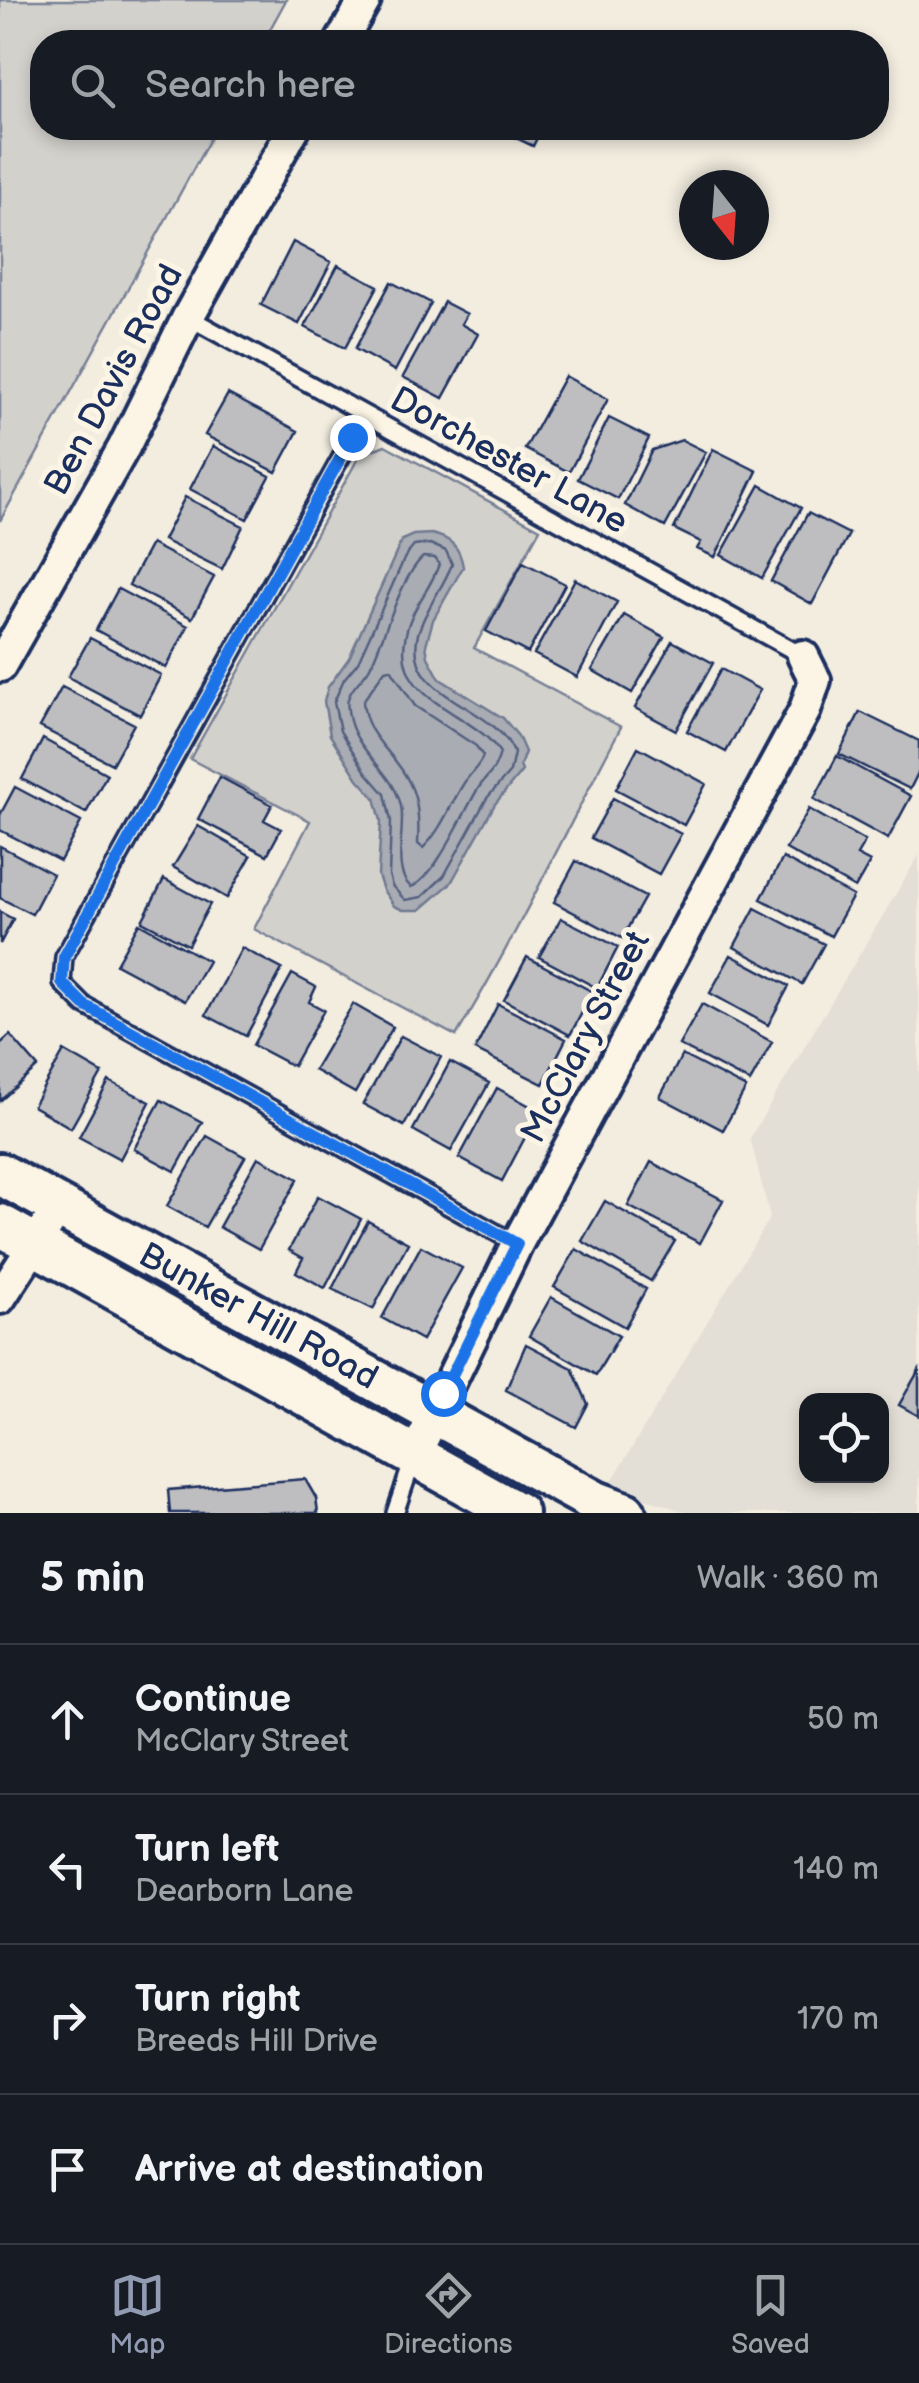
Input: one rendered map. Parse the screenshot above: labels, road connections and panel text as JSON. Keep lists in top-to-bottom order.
{
  "streets": {
    "main road": ["Bunker Hill Road"],
    "street": ["Ben Davis Road", "McClary Street"],
    "lane": ["Dorchester Lane"]
  },
  "crossings": [
    ["Ben Davis Road", "Dorchester Lane"],
    ["Dorchester Lane", "McClary Street"],
    ["McClary Street", "Bunker Hill Road"]
  ],
  "north": "bottom",
  "page": {
    "search": "Search here",
    "heading": ["5 min", "Walk · 360 m"],
    "list": [
      ["Continue", "McClary Street", "50 m"],
      ["Turn left", "Dearborn Lane", "140 m"],
      ["Turn right", "Breeds Hill Drive", "170 m"],
      "Arrive at destination"
    ],
    "nav": ["Map", "Directions", "Saved"]
  }
}
